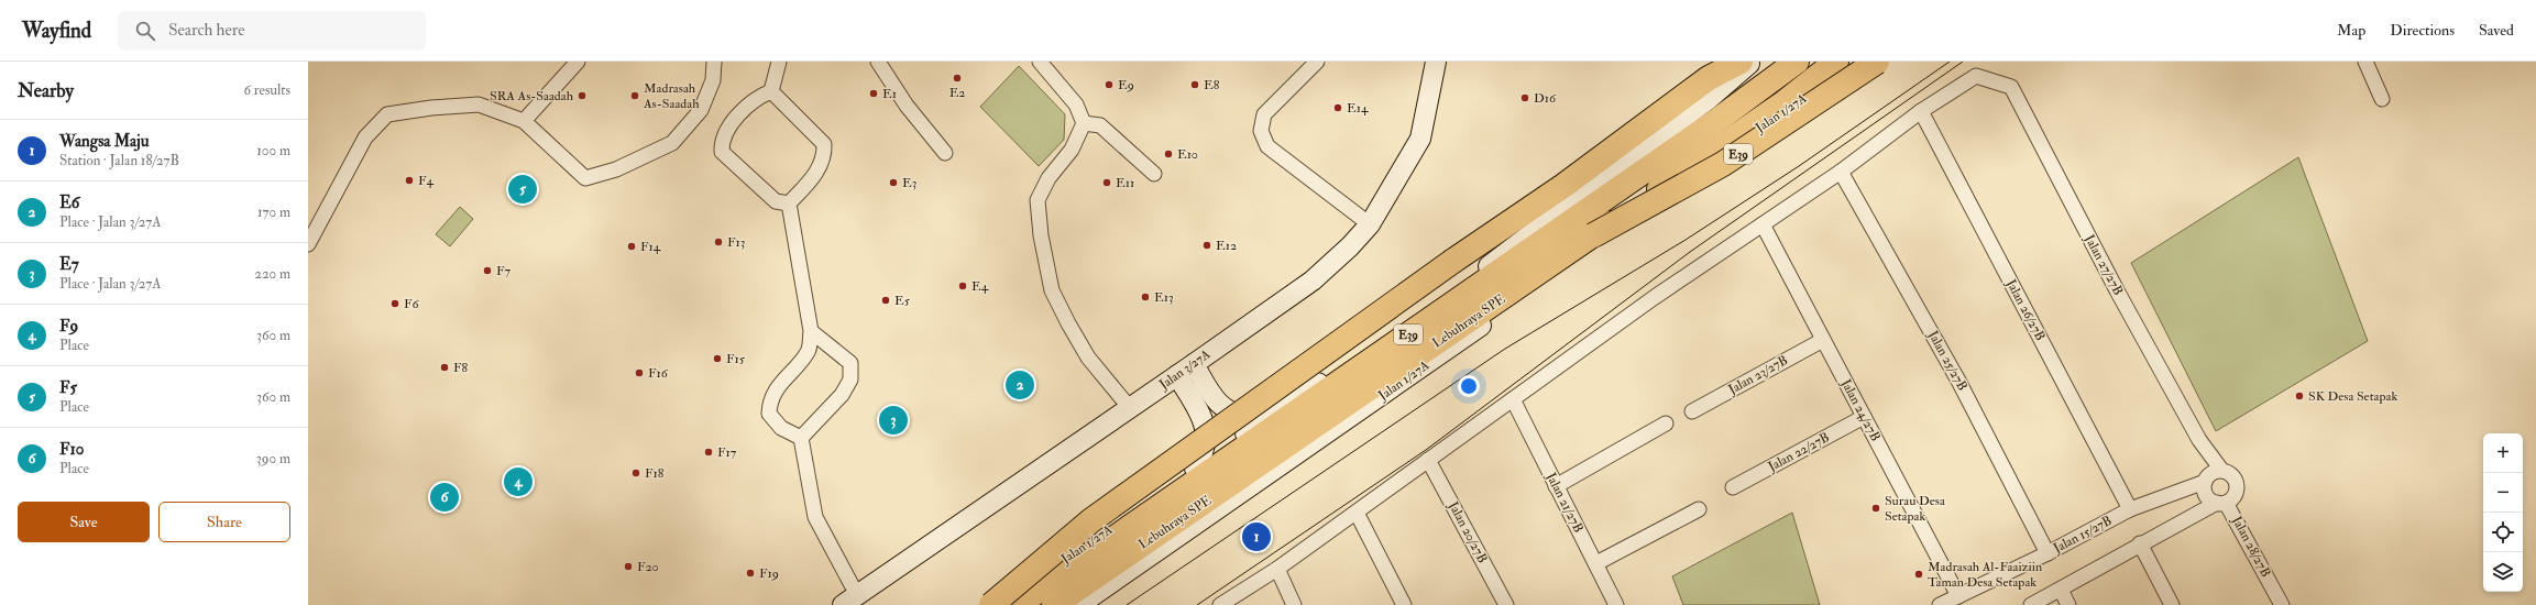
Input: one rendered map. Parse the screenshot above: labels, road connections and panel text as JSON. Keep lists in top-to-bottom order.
{
  "streets": {
    "highway": ["E39", "Lebuhraya SPE"],
    "main road": ["Jalan 1/27A", "Jalan 3/27A"],
    "street": [
      "Jalan 27/27B",
      "Jalan 26/27B",
      "Jalan 25/27B",
      "Jalan 23/27B",
      "Jalan 24/27B",
      "Jalan 22/27B",
      "Jalan 21/27B",
      "Jalan 20/27B",
      "Jalan 15/27B",
      "Jalan 28/27B"
    ]
  },
  "crossings": [
    ["E39", "Lebuhraya SPE"],
    ["Jalan 27/27B", "Jalan 26/27B"],
    ["Jalan 27/27B", "Jalan 15/27B"],
    ["Jalan 27/27B", "Jalan 28/27B"],
    ["Jalan 26/27B", "Jalan 15/27B"],
    ["Jalan 25/27B", "Jalan 15/27B"],
    ["Jalan 23/27B", "Jalan 24/27B"],
    ["Jalan 24/27B", "Jalan 22/27B"],
    ["Jalan 24/27B", "Jalan 15/27B"],
    ["Jalan 15/27B", "Jalan 28/27B"]
  ],
  "places": [
    "E2",
    "E9",
    "E8",
    "E1",
    "SRA As-Saadah",
    "Madrasah As-Saadah",
    "D16",
    "E14",
    "E10",
    "F4",
    "E3",
    "E11",
    "F13",
    "E12",
    "F14",
    "F7",
    "E4",
    "E13",
    "E5",
    "F6",
    "F15",
    "F8",
    "F16",
    "SK Desa Setapak",
    "F17",
    "F18",
    "Surau Desa Setapak",
    "F20",
    "F19",
    "Madrasah Al-Faaiziin Taman Desa Setapak"
  ],
  "page": {
    "header": "Wayfind",
    "search": "Search here",
    "nav": ["Map", "Directions", "Saved"],
    "heading": ["Nearby", "6 results"],
    "list": [
      {
        "mark": "1",
        "name": "Wangsa Maju",
        "note": "Station · Jalan 18/27B",
        "value": "100 m"
      },
      {
        "mark": "2",
        "name": "E6",
        "note": "Place · Jalan 3/27A",
        "value": "170 m"
      },
      {
        "mark": "3",
        "name": "E7",
        "note": "Place · Jalan 3/27A",
        "value": "220 m"
      },
      {
        "mark": "4",
        "name": "F9",
        "note": "Place",
        "value": "360 m"
      },
      {
        "mark": "5",
        "name": "F5",
        "note": "Place",
        "value": "360 m"
      },
      {
        "mark": "6",
        "name": "F10",
        "note": "Place",
        "value": "390 m"
      }
    ],
    "pins": [
      "5",
      "2",
      "3",
      "4",
      "6",
      "1"
    ],
    "map_buttons": ["+", "−"],
    "buttons": ["Save", "Share"]
  }
}
